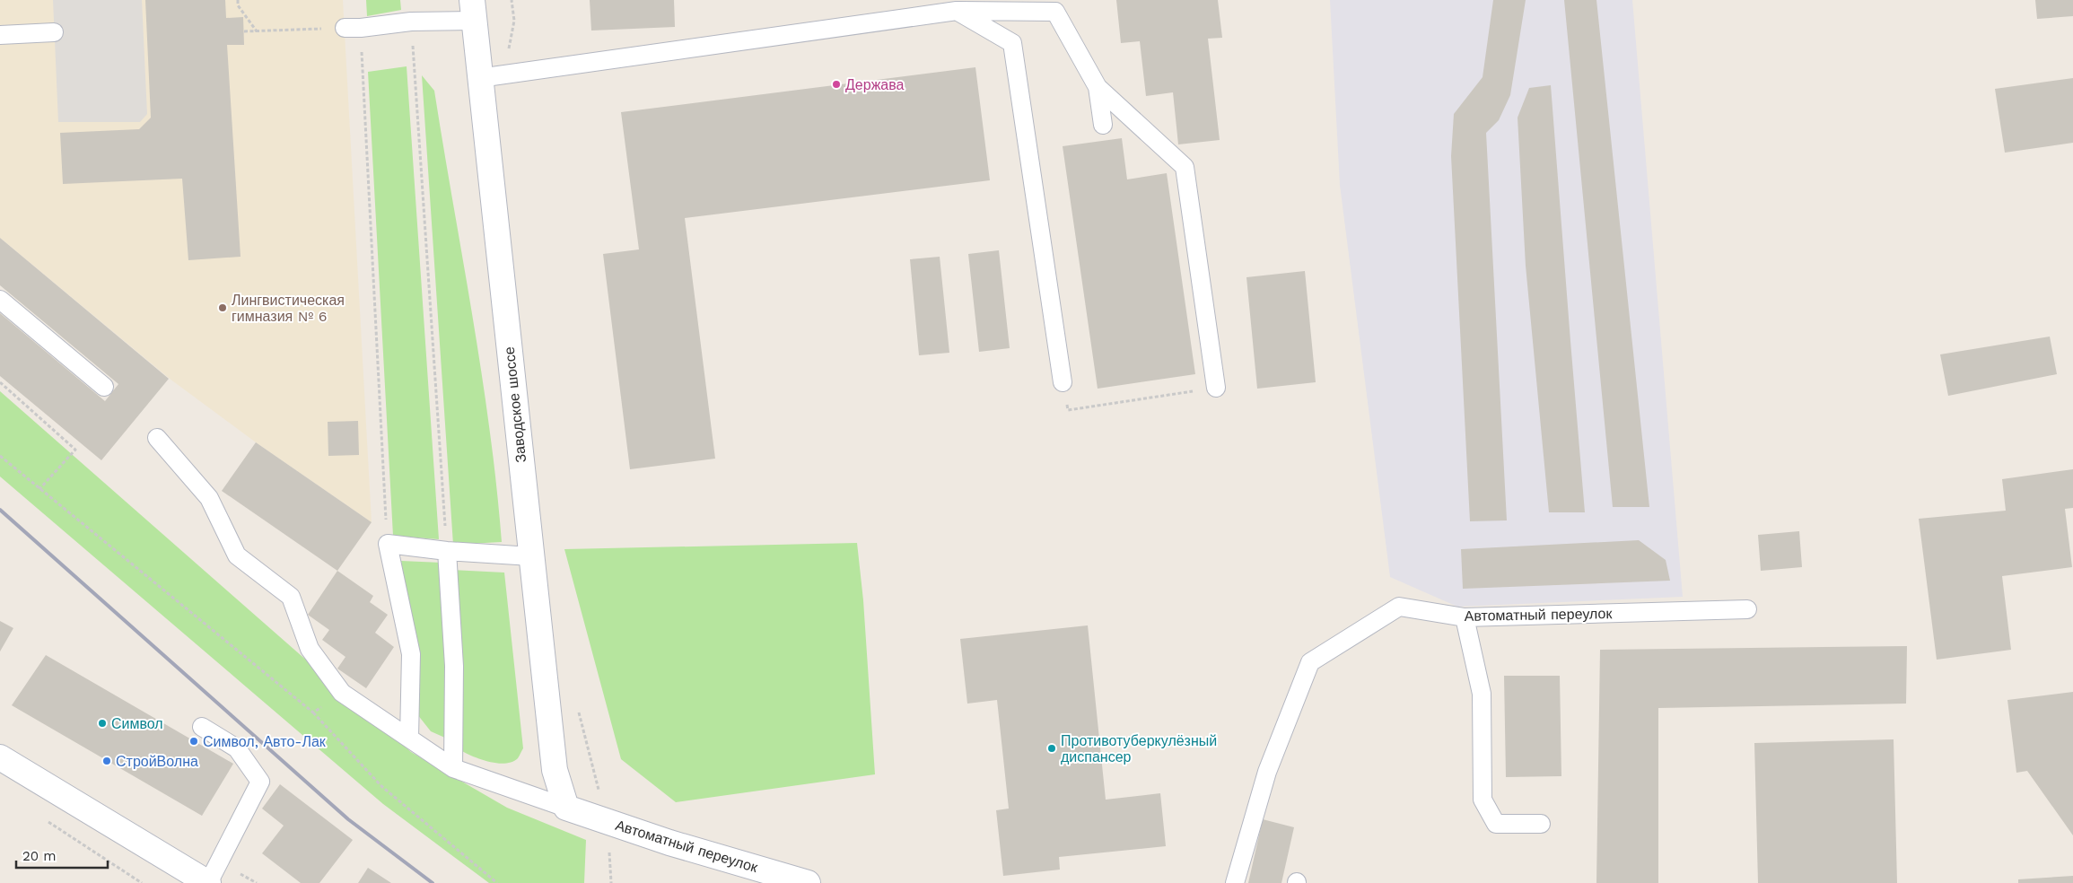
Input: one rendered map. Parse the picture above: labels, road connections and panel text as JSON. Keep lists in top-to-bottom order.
{
  "streets": {
    "street": ["Заводское шоссе", "Автоматный переулок"]
  },
  "crossings": [
    ["Заводское шоссе", "Автоматный переулок"]
  ],
  "places": [
    "Держава",
    "Лингвистическая гимназия № 6",
    "Символ",
    "Символ, Авто-Лак",
    "Противотуберкулёзный диспансер",
    "СтройВолна"
  ],
  "scale_bar": "20 m"
}
